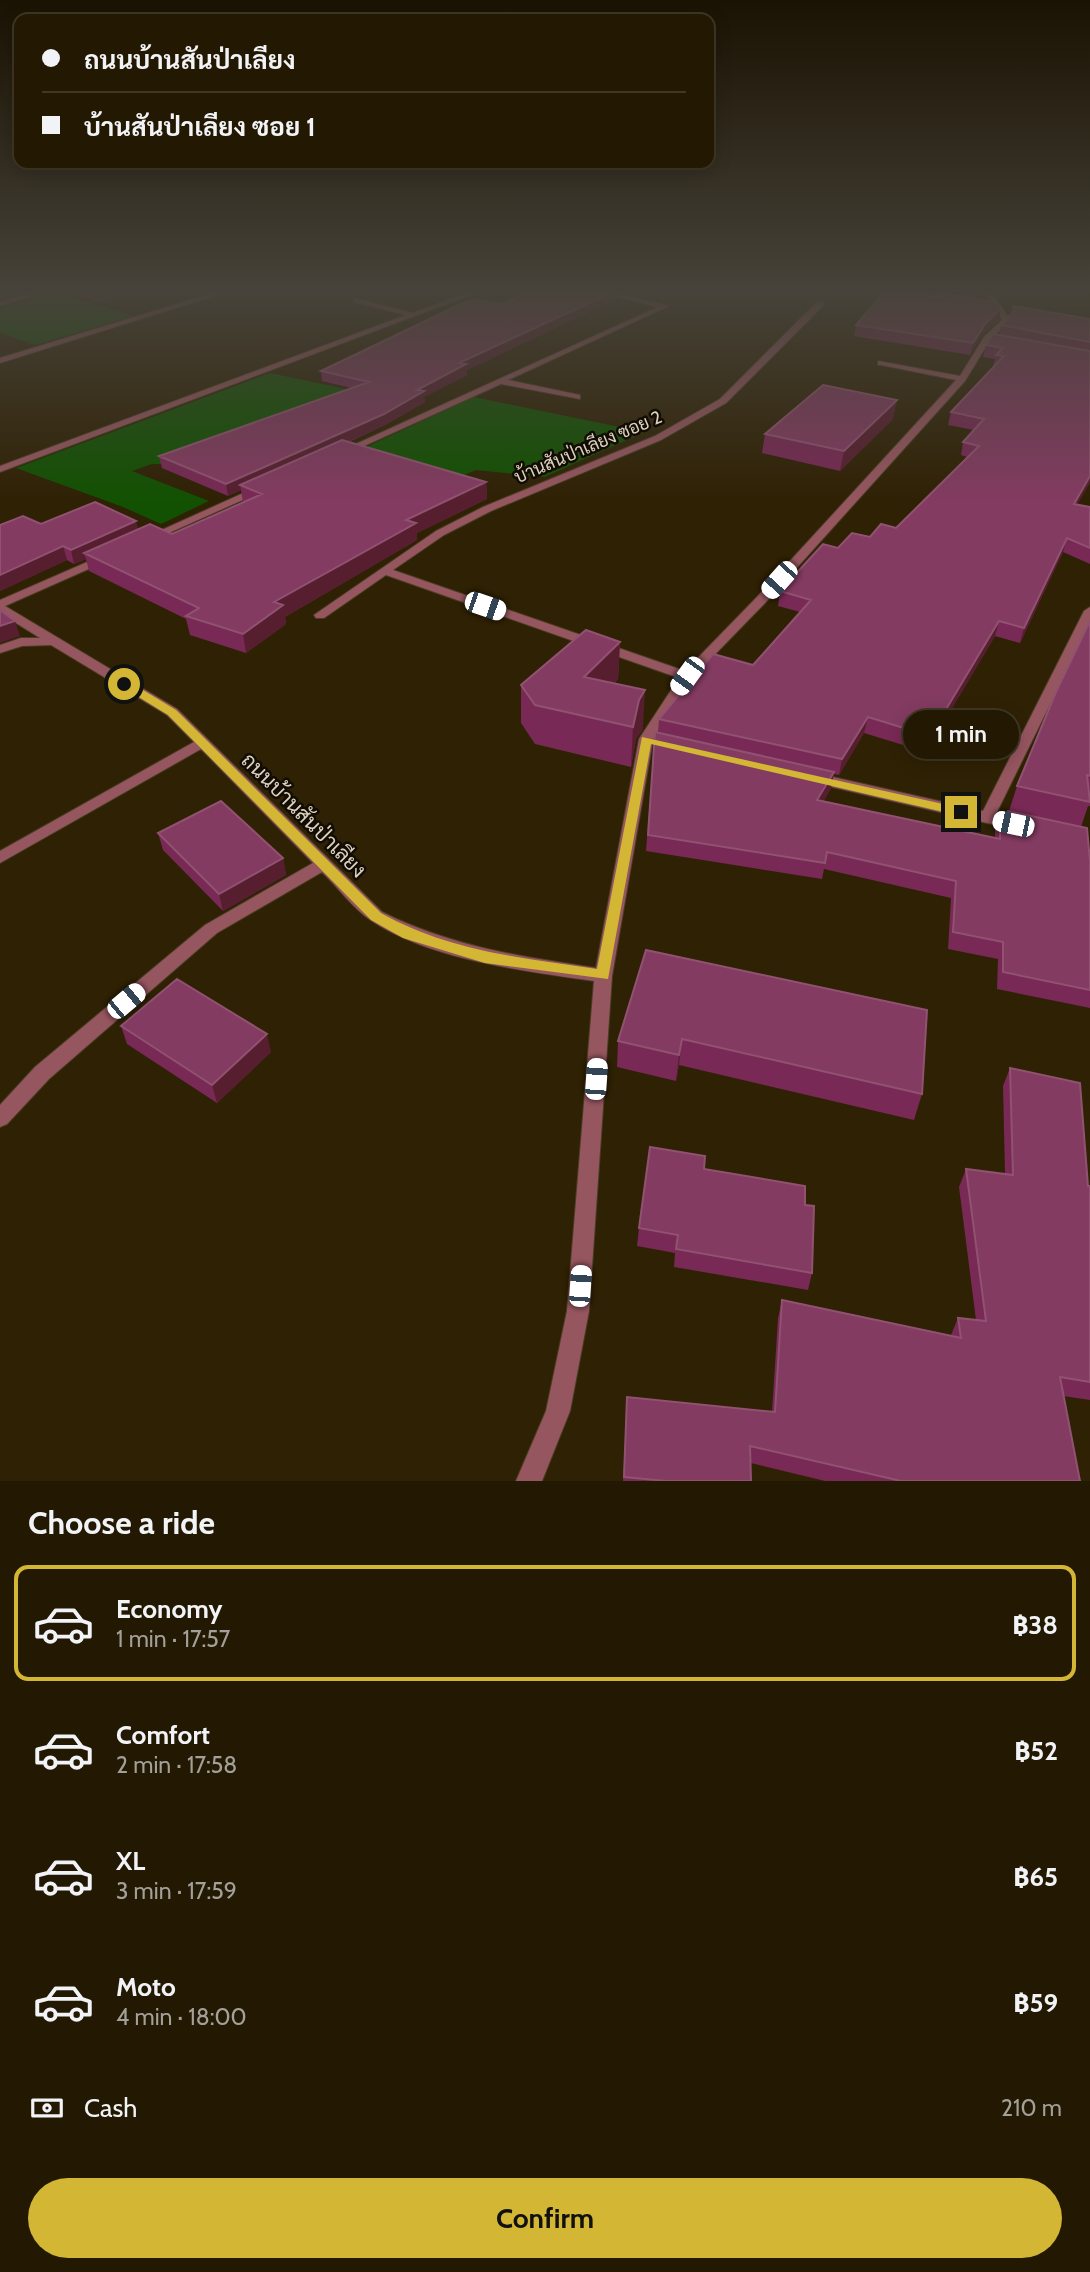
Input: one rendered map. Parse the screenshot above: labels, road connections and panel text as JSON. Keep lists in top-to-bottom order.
{
  "streets": {
    "street": ["บ้านสันป่าเลียง ซอย 2", "ถนนบ้านสันป่าเลียง"]
  },
  "page": {
    "banner": ["ถนนบ้านสันป่าเลียง", "บ้านสันป่าเลียง ซอย 1"],
    "bubble": "1 min",
    "heading": "Choose a ride",
    "list": [
      {
        "name": "Economy",
        "note": "1 min · 17:57",
        "value": "฿38"
      },
      {
        "name": "Comfort",
        "note": "2 min · 17:58",
        "value": "฿52"
      },
      {
        "name": "XL",
        "note": "3 min · 17:59",
        "value": "฿65"
      },
      {
        "name": "Moto",
        "note": "4 min · 18:00",
        "value": "฿59"
      }
    ],
    "pay": ["Cash", "210 m"],
    "buttons": "Confirm"
  }
}
